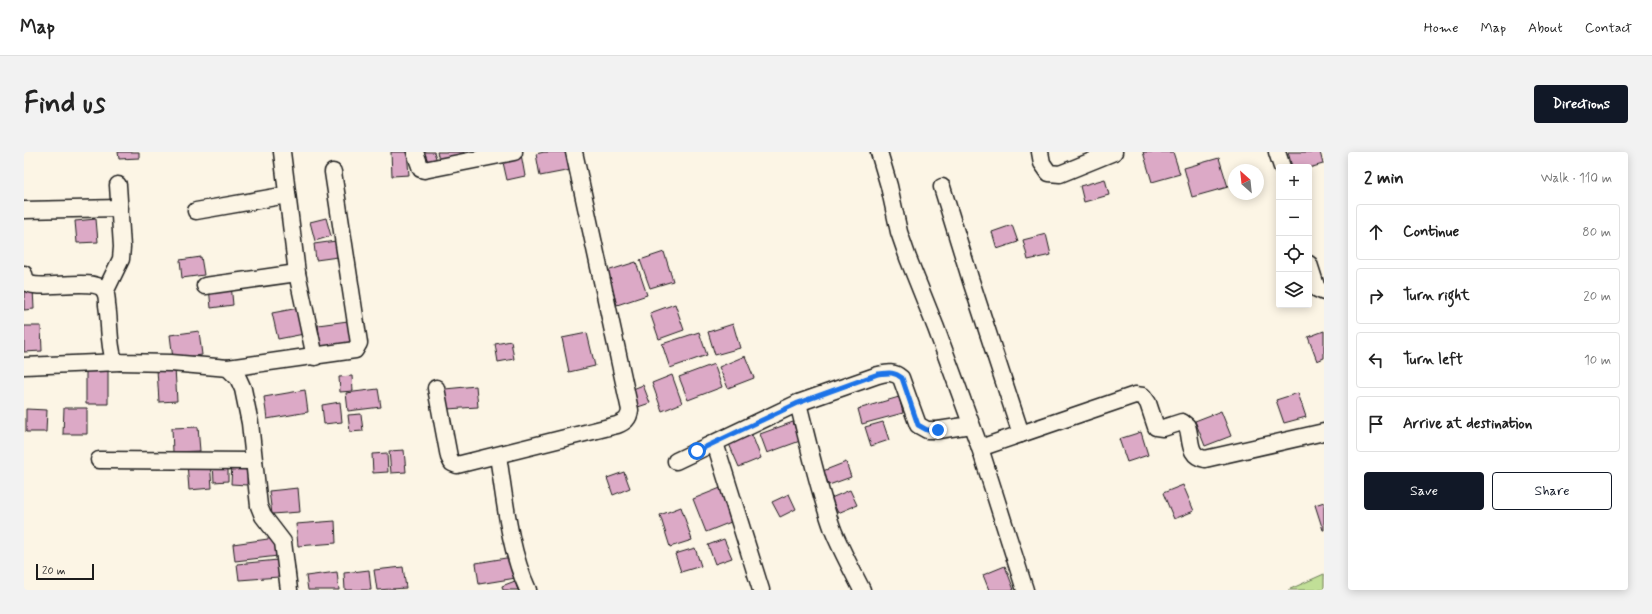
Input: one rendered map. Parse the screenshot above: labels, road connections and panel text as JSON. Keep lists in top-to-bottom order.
{
  "scale_bar": "20 m",
  "north": "top left",
  "page": {
    "header": "Map",
    "nav": [
      "Home",
      "Map",
      "About",
      "Contact"
    ],
    "buttons": [
      "Directions",
      ["Save", "Share"]
    ],
    "title": "Find us",
    "heading": ["2 min", "Walk · 110 m"],
    "map_buttons": ["+", "−"],
    "list": [
      ["Continue", "80 m"],
      ["Turn right", "20 m"],
      ["Turn left", "10 m"],
      "Arrive at destination"
    ],
    "scale": "20 m"
  }
}
